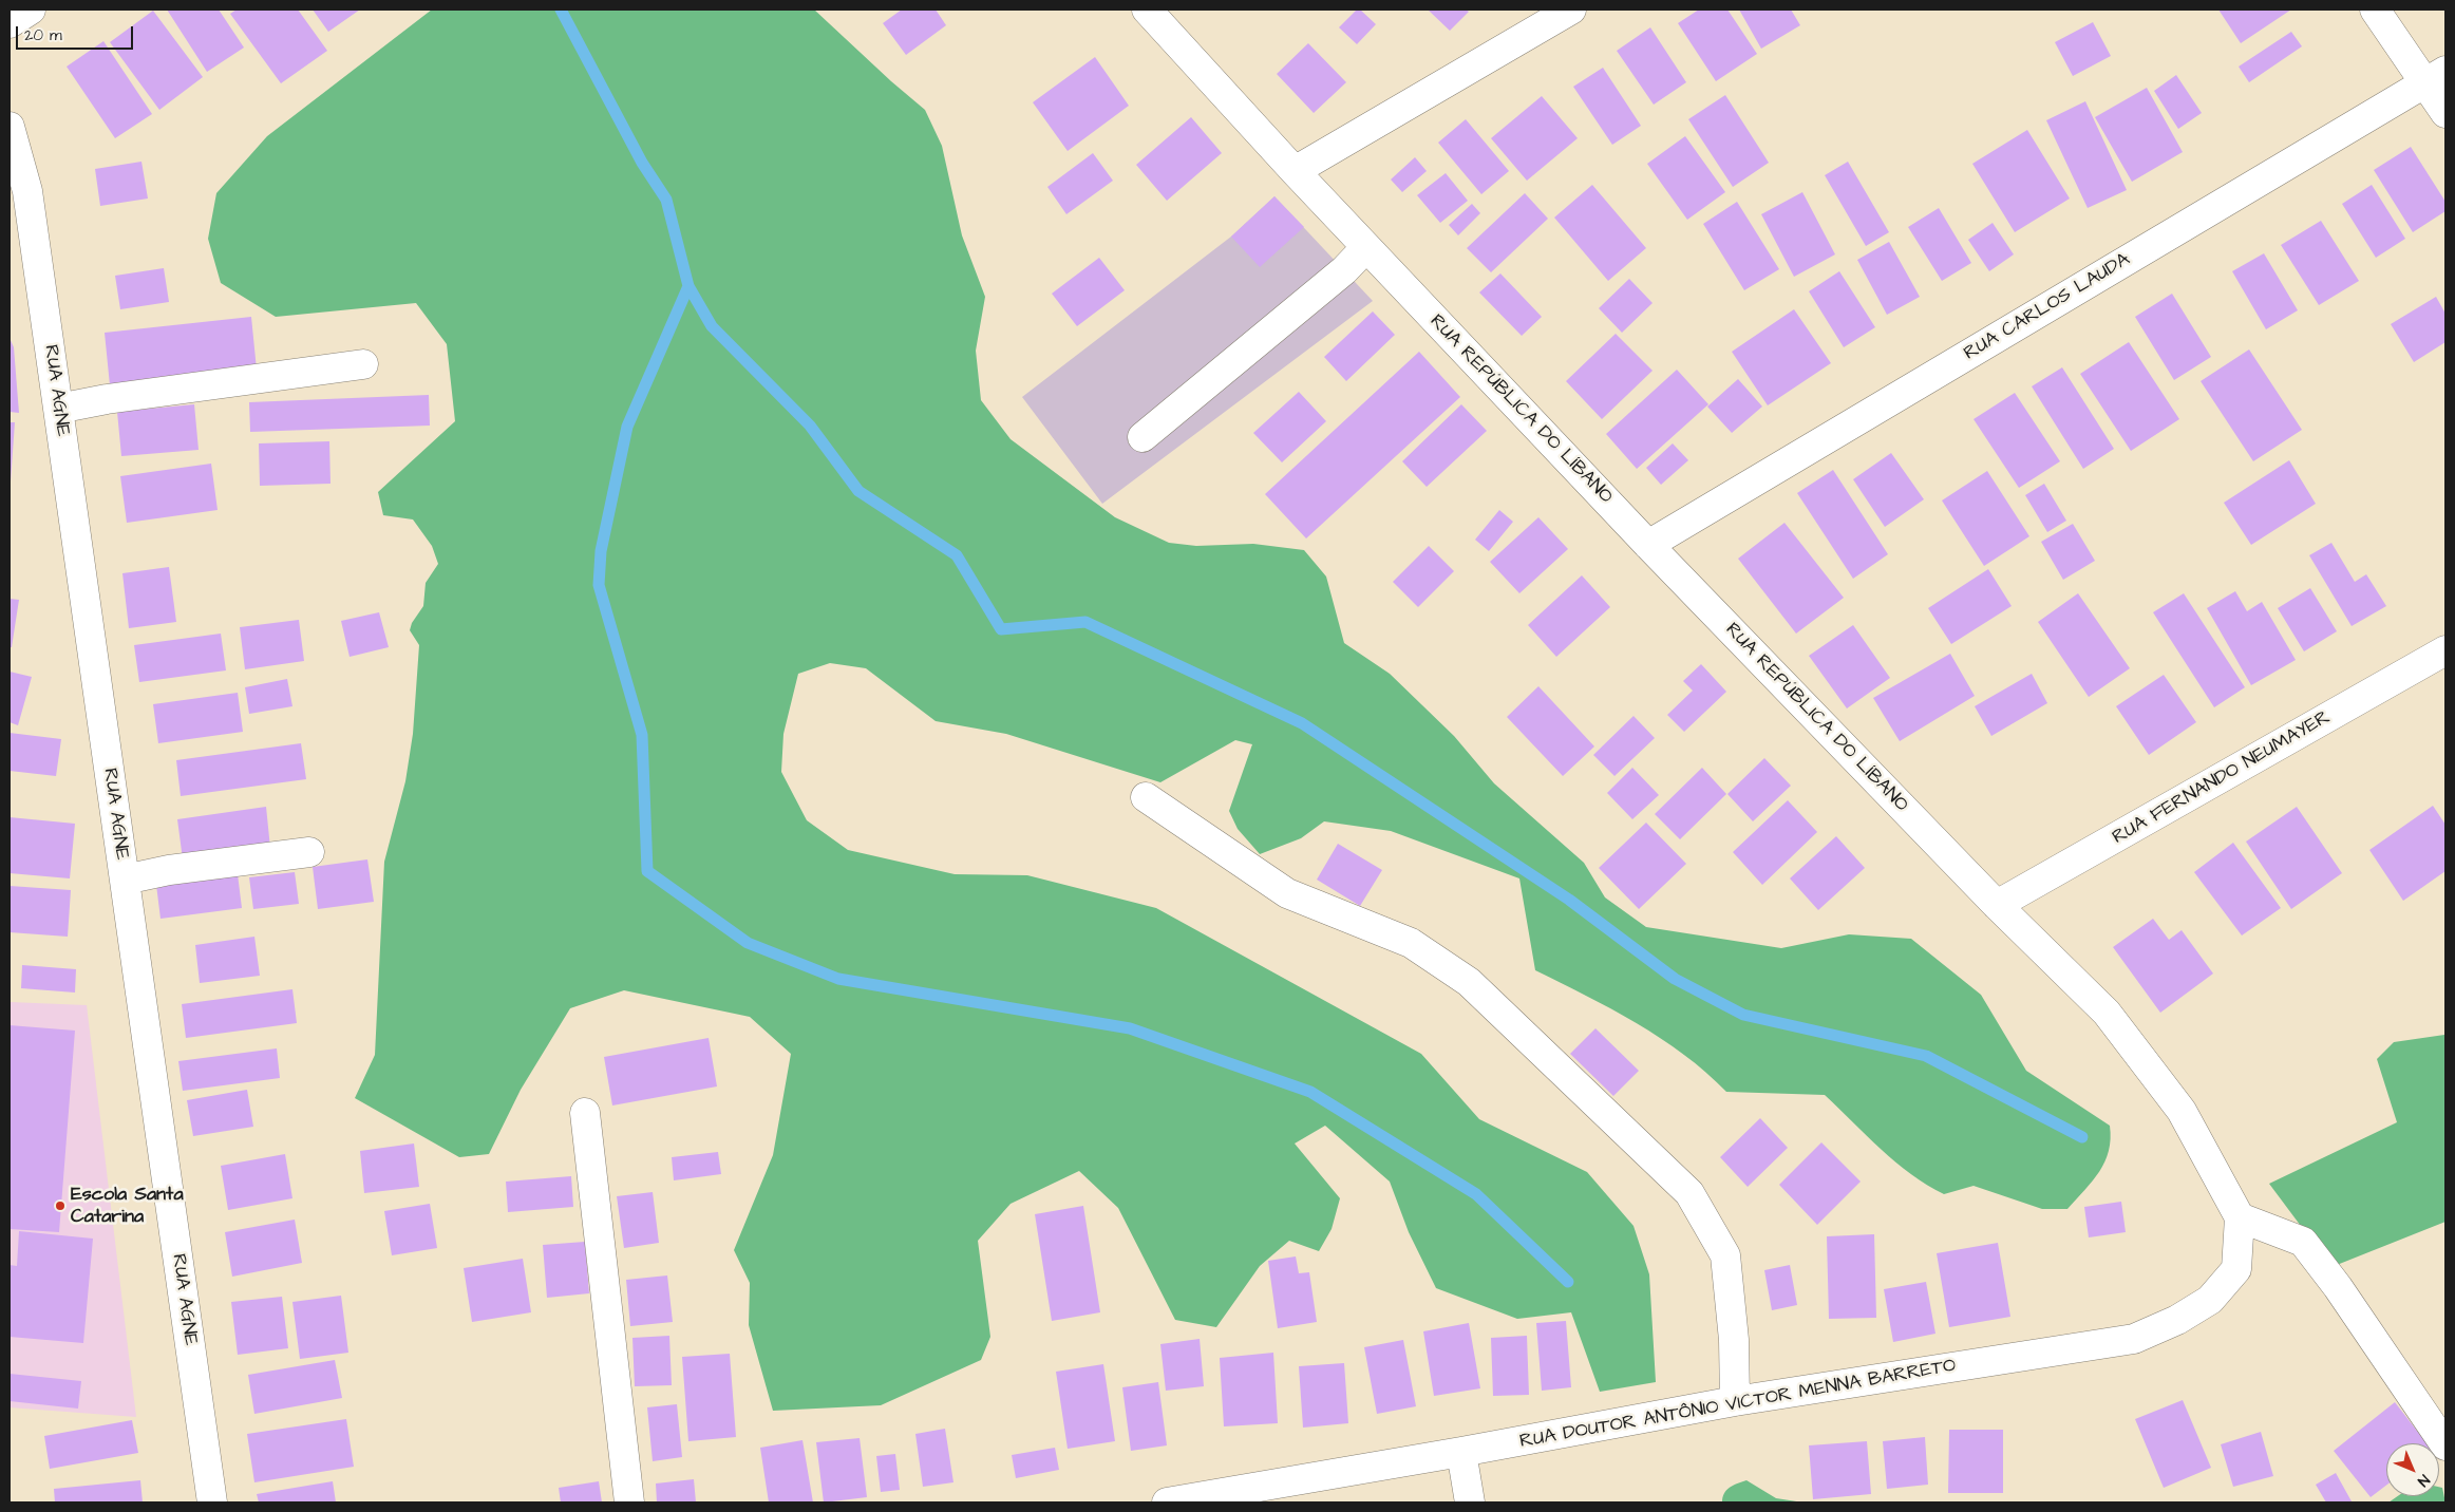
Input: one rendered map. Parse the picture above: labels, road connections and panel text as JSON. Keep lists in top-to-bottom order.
{
  "streets": {
    "street": [
      "RUA CARLOS LAUDA",
      "RUA AGNE",
      "RUA REPÚBLICA DO LÍBANO",
      "RUA FERNANDO NEUMAYER",
      "RUA DOUTOR ANTÔNIO VICTOR MENNA BARRETO"
    ]
  },
  "crossings": [
    ["RUA CARLOS LAUDA", "RUA REPÚBLICA DO LÍBANO"],
    ["RUA REPÚBLICA DO LÍBANO", "RUA FERNANDO NEUMAYER"],
    ["RUA REPÚBLICA DO LÍBANO", "RUA DOUTOR ANTÔNIO VICTOR MENNA BARRETO"]
  ],
  "places": ["Escola Santa Catarina"],
  "scale_bar": "20 m",
  "north": "bottom right"
}
